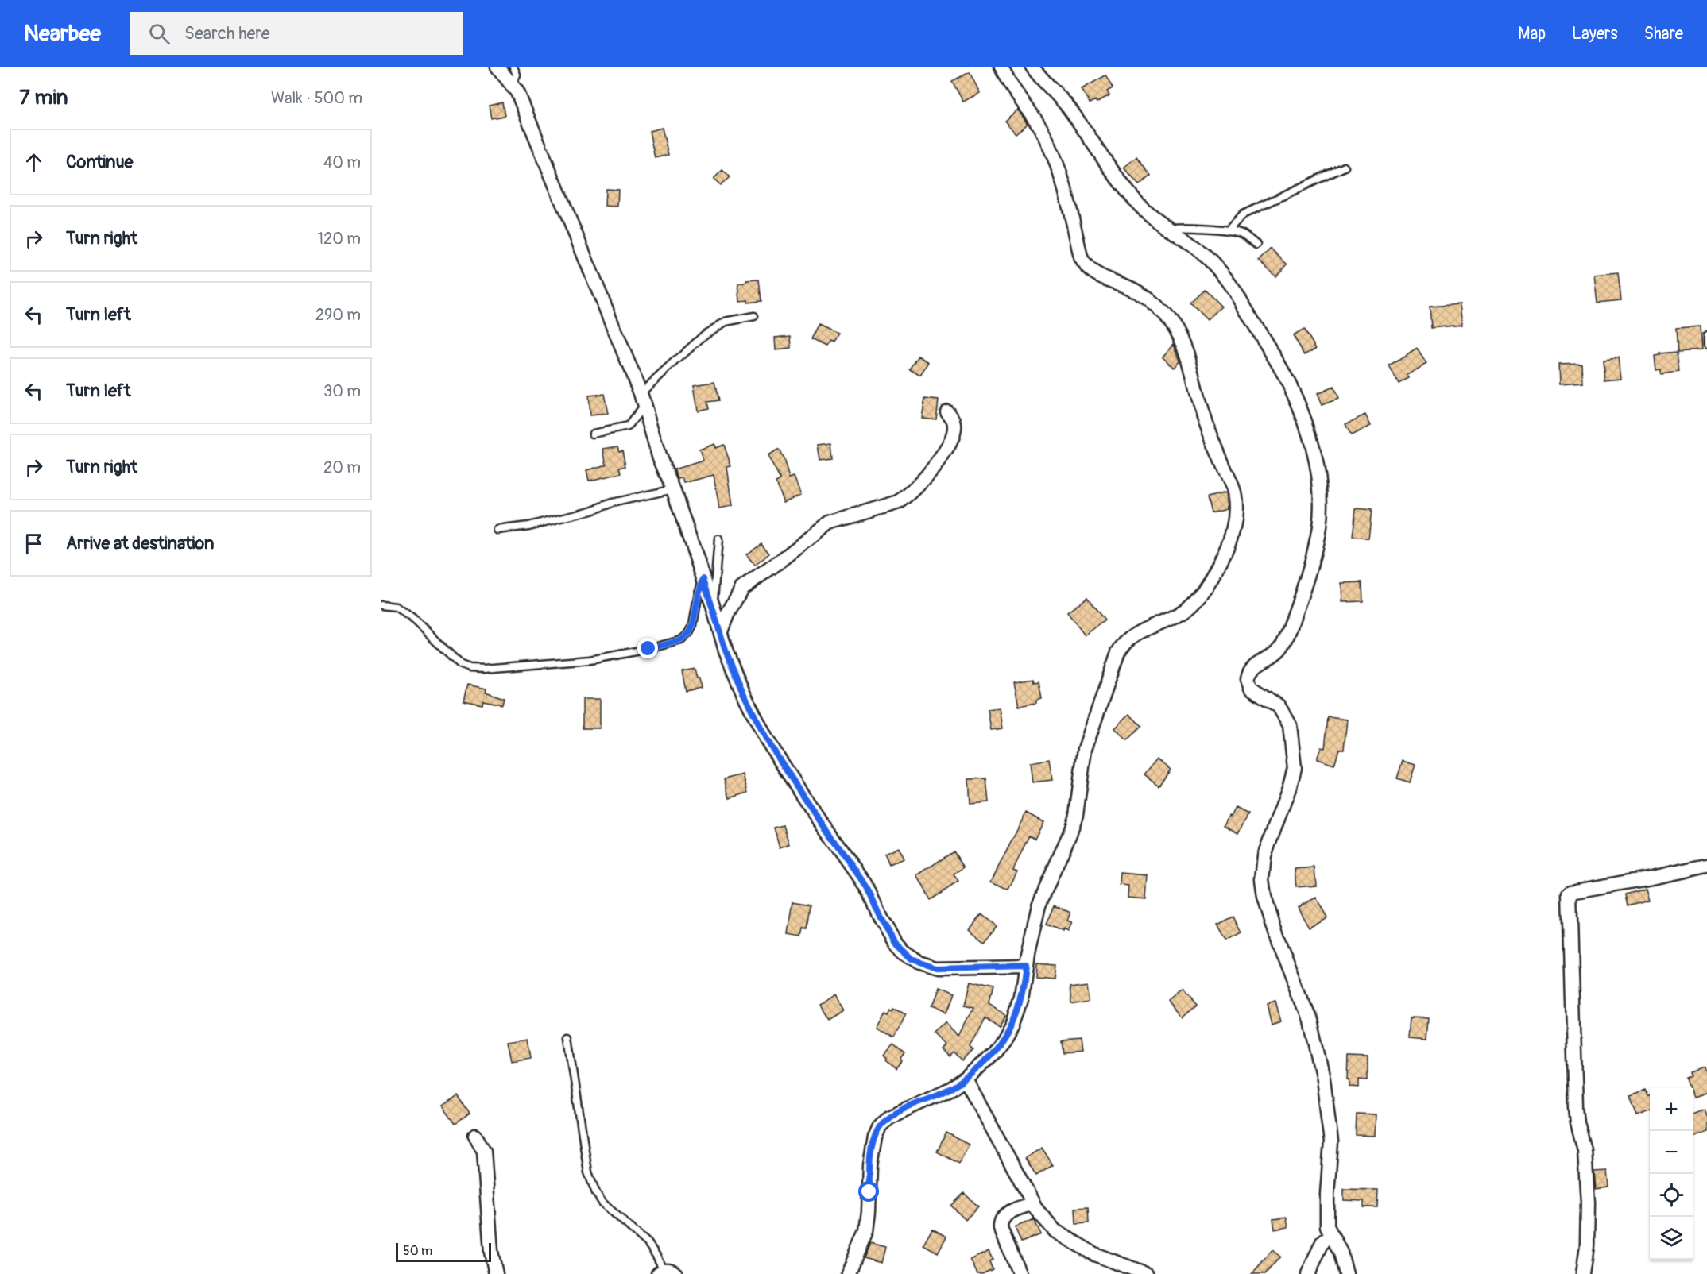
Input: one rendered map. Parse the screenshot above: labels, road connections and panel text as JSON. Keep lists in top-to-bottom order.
{
  "scale_bar": "50 m",
  "page": {
    "header": "Nearbee",
    "search": "Search here",
    "nav": ["Map", "Layers", "Share"],
    "heading": ["7 min", "Walk · 500 m"],
    "list": [
      ["Continue", "40 m"],
      ["Turn right", "120 m"],
      ["Turn left", "290 m"],
      ["Turn left", "30 m"],
      ["Turn right", "20 m"],
      "Arrive at destination"
    ],
    "map_buttons": ["+", "−"],
    "scale": "50 m"
  }
}
